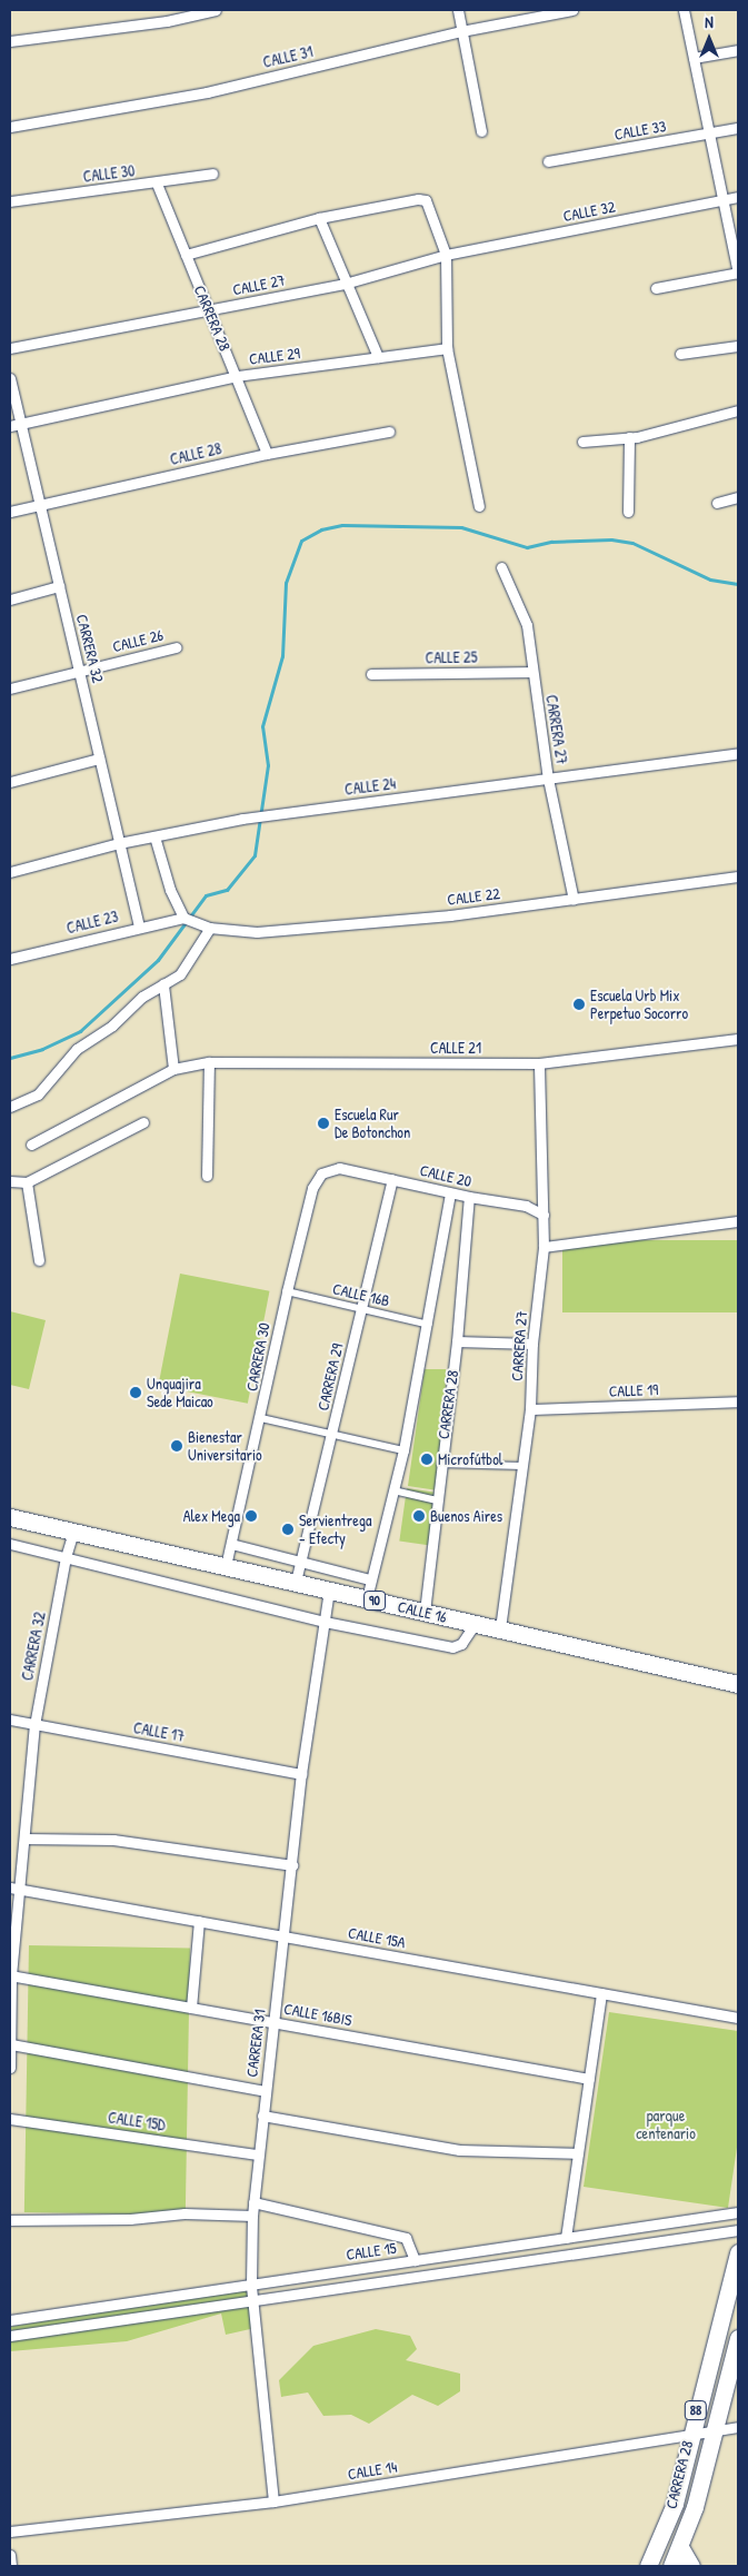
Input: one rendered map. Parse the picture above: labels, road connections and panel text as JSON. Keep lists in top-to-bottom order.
{
  "streets": {
    "highway": [
      "CARRERA 28",
      "90",
      "CALLE 16",
      "88"
    ],
    "street": [
      "CALLE 31",
      "CALLE 33",
      "CALLE 30",
      "CALLE 32",
      "CALLE 27",
      "CALLE 29",
      "CALLE 28",
      "CALLE 26",
      "CARRERA 32",
      "CALLE 25",
      "CARRERA 27",
      "CALLE 24",
      "CALLE 22",
      "CALLE 23",
      "CALLE 21",
      "CALLE 20",
      "CALLE 16B",
      "CARRERA 30",
      "CARRERA 29",
      "CALLE 19",
      "CALLE 17",
      "CALLE 15A",
      "CALLE 16BIS",
      "CARRERA 31",
      "CALLE 15D",
      "CALLE 15",
      "CALLE 14"
    ]
  },
  "crossings": [
    ["CALLE 30", "CARRERA 28"],
    ["CALLE 32", "CALLE 27"],
    ["CALLE 27", "CARRERA 28"],
    ["CARRERA 28", "CALLE 29"],
    ["CARRERA 28", "CALLE 28"],
    ["CARRERA 28", "CALLE 20"],
    ["CARRERA 28", "CALLE 16B"],
    ["CARRERA 28", "CALLE 16"],
    ["CARRERA 28", "CALLE 14"],
    ["CALLE 29", "CARRERA 32"],
    ["CALLE 28", "CARRERA 32"],
    ["CALLE 26", "CARRERA 32"],
    ["CARRERA 32", "CALLE 24"],
    ["CARRERA 32", "CALLE 23"],
    ["CARRERA 32", "CALLE 16"],
    ["CARRERA 32", "CALLE 17"],
    ["CARRERA 32", "CALLE 15A"],
    ["CARRERA 32", "CALLE 16BIS"],
    ["CALLE 25", "CARRERA 27"],
    ["CARRERA 27", "CALLE 24"],
    ["CARRERA 27", "CALLE 22"],
    ["CARRERA 27", "CALLE 21"],
    ["CARRERA 27", "CALLE 20"],
    ["CARRERA 27", "CALLE 19"],
    ["CARRERA 27", "CALLE 16"],
    ["CALLE 22", "CALLE 23"],
    ["CALLE 20", "CARRERA 30"],
    ["CALLE 20", "CARRERA 29"],
    ["CALLE 16B", "CARRERA 30"],
    ["CALLE 16B", "CARRERA 29"],
    ["CARRERA 30", "CALLE 16"],
    ["CARRERA 29", "CALLE 16"],
    ["CALLE 16", "CARRERA 31"],
    ["CALLE 17", "CARRERA 31"],
    ["CALLE 15A", "CARRERA 31"],
    ["CALLE 16BIS", "CARRERA 31"],
    ["CARRERA 31", "CALLE 15D"],
    ["CARRERA 31", "CALLE 15"],
    ["CARRERA 31", "CALLE 14"]
  ],
  "parks": ["parque centenario"],
  "places": [
    "Escuela Urb Mix Perpetuo Socorro",
    "Escuela Rur De Botonchon",
    "Unguajira Sede Maicao",
    "Bienestar Universitario",
    "Microfútbol",
    "Alex Mega",
    "Buenos Aires",
    "Servientrega - Efecty"
  ],
  "north": "top"
}
